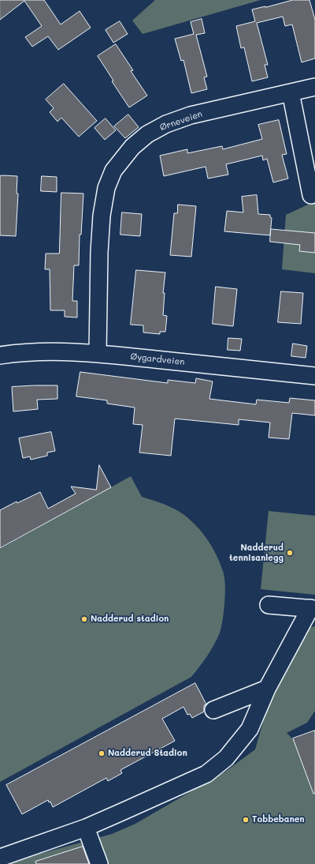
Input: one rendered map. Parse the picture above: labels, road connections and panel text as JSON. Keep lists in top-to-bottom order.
{
  "streets": {
    "street": ["Ørneveien", "Øygardveien"]
  },
  "crossings": [
    ["Ørneveien", "Øygardveien"]
  ],
  "places": [
    "Nadderud tennisanlegg",
    "Nadderud stadion",
    "Nadderud Stadion",
    "Tobbebanen"
  ]
}
